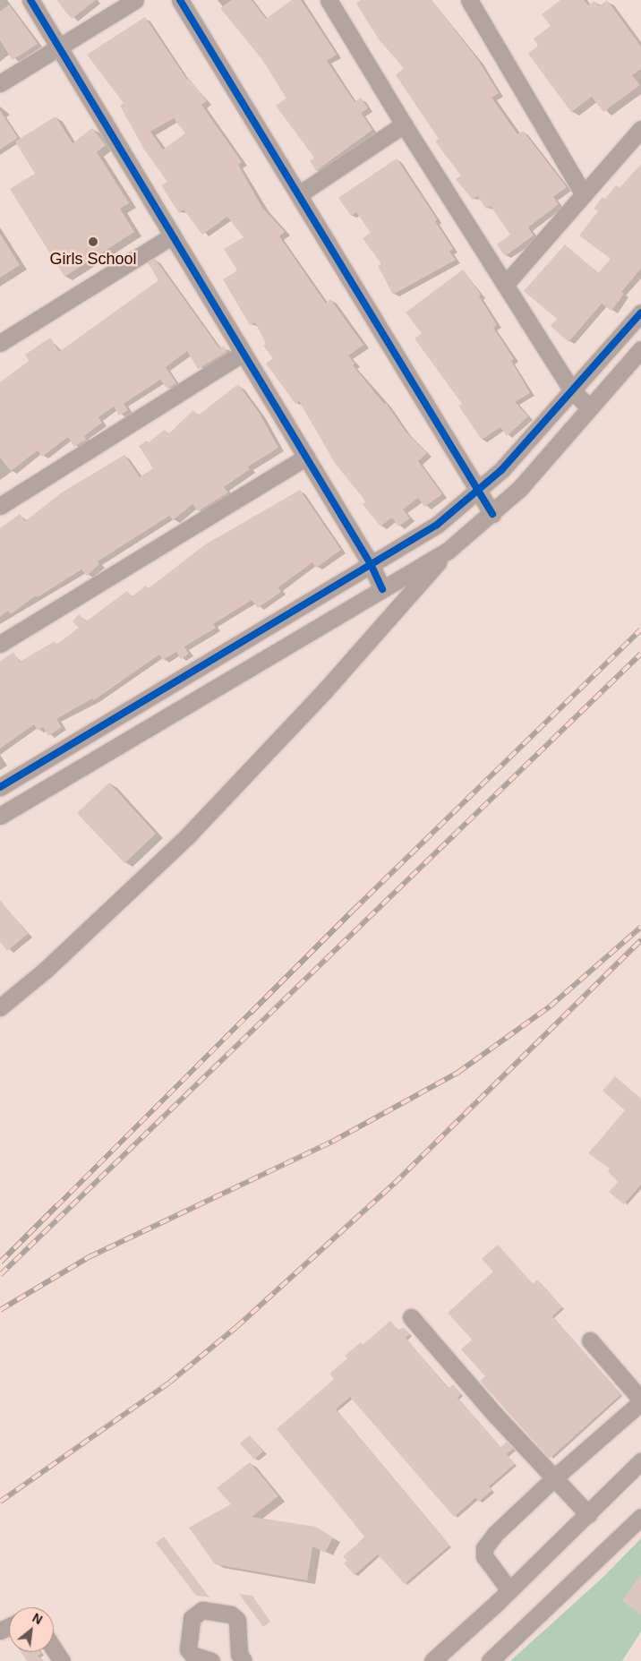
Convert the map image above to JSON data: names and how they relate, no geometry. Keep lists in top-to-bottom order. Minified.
{"places":["Girls School"],"north":"top right"}
